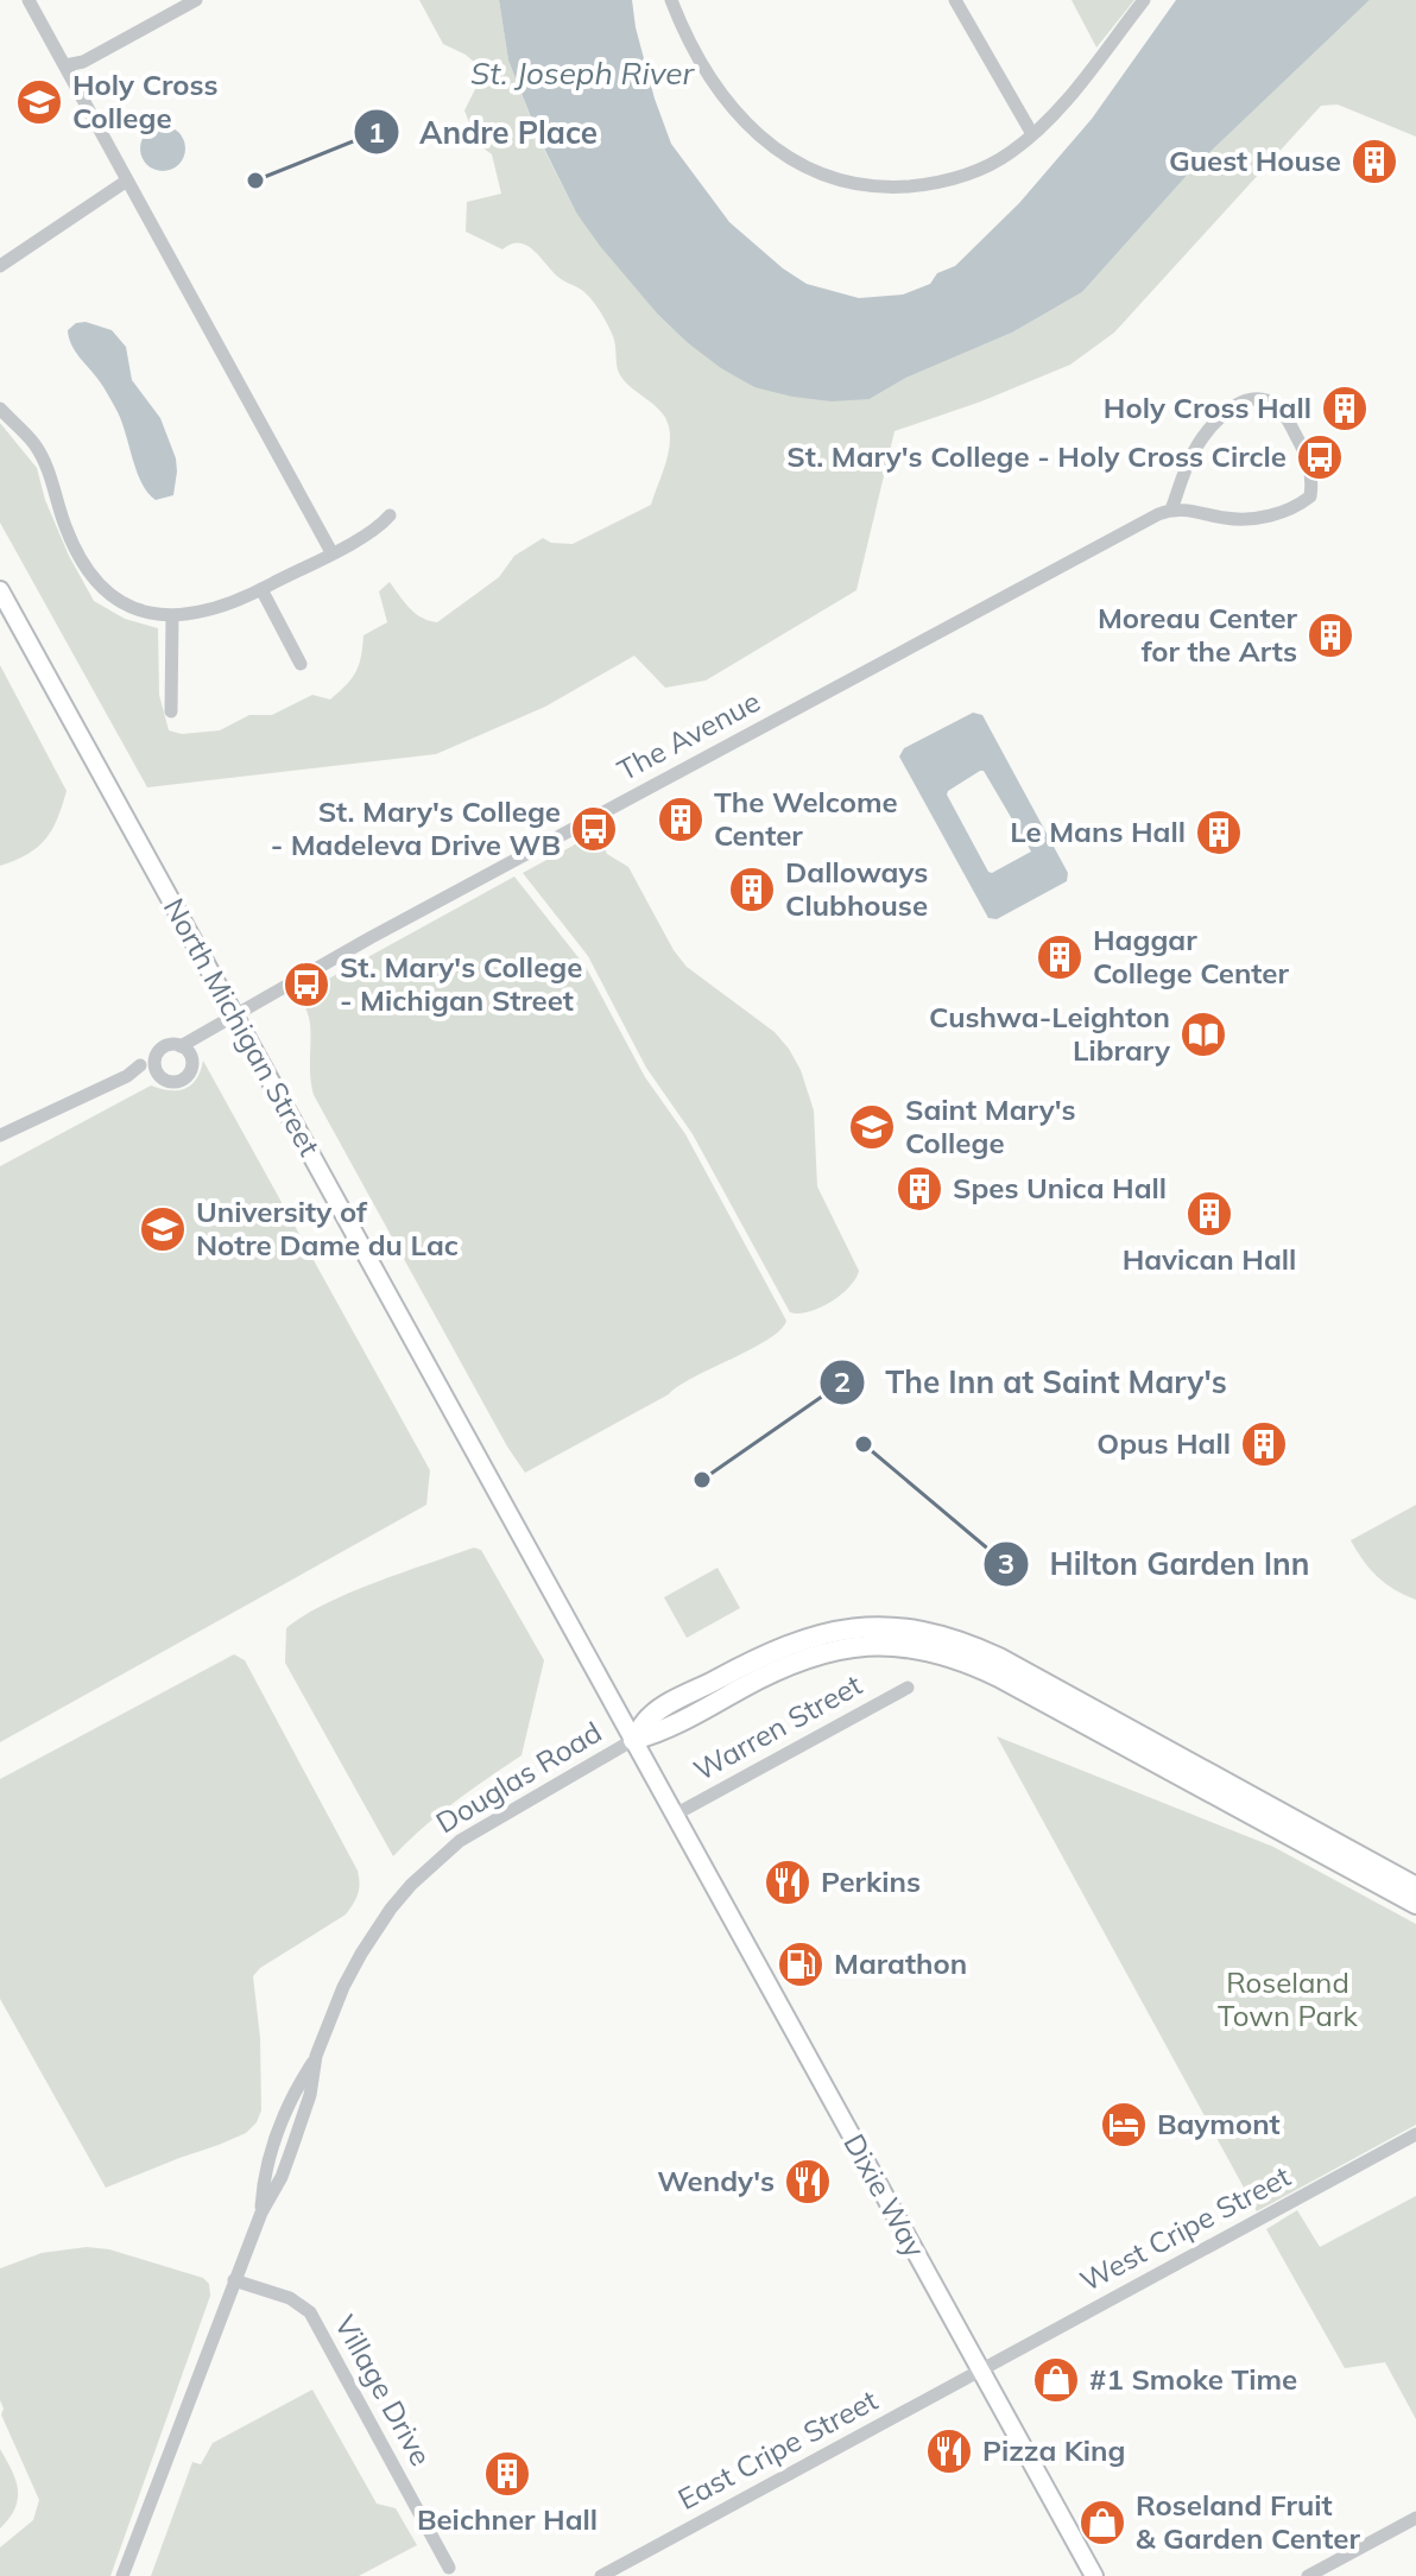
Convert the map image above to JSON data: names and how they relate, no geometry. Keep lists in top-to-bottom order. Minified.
{"streets":{"main road":["North Michigan Street","Dixie Way"],"street":["The Avenue","Warren Street","Douglas Road","West Cripe Street","Village Drive","East Cripe Street"]},"crossings":[["The Avenue","North Michigan Street"],["North Michigan Street","Warren Street"],["North Michigan Street","Douglas Road"],["North Michigan Street","Dixie Way"],["Warren Street","Dixie Way"],["Douglas Road","Village Drive"],["Dixie Way","West Cripe Street"],["Dixie Way","East Cripe Street"],["West Cripe Street","East Cripe Street"]],"water":["St. Joseph River"],"parks":["Roseland Town Park"],"places":{"school or university":["Holy Cross College","Saint Mary's College","University of Notre Dame du Lac"],"building":["Guest House","Holy Cross Hall","Moreau Center for the Arts","The Welcome Center","Le Mans Hall","Dalloways Clubhouse","Haggar College Center","Spes Unica Hall","Havican Hall","Opus Hall","Beichner Hall"],"other":["Andre Place","Hilton Garden Inn","The Inn at Saint Mary's"],"bus stop":["St. Mary's College - Holy Cross Circle","St. Mary's College - Madeleva Drive WB","St. Mary's College - Michigan Street"],"library":["Cushwa-Leighton Library"],"restaurant":["Perkins","Wendy's","Pizza King"],"fuel station":["Marathon"],"hotel":["Baymont"],"shop":["#1 Smoke Time","Roseland Fruit & Garden Center"]}}
